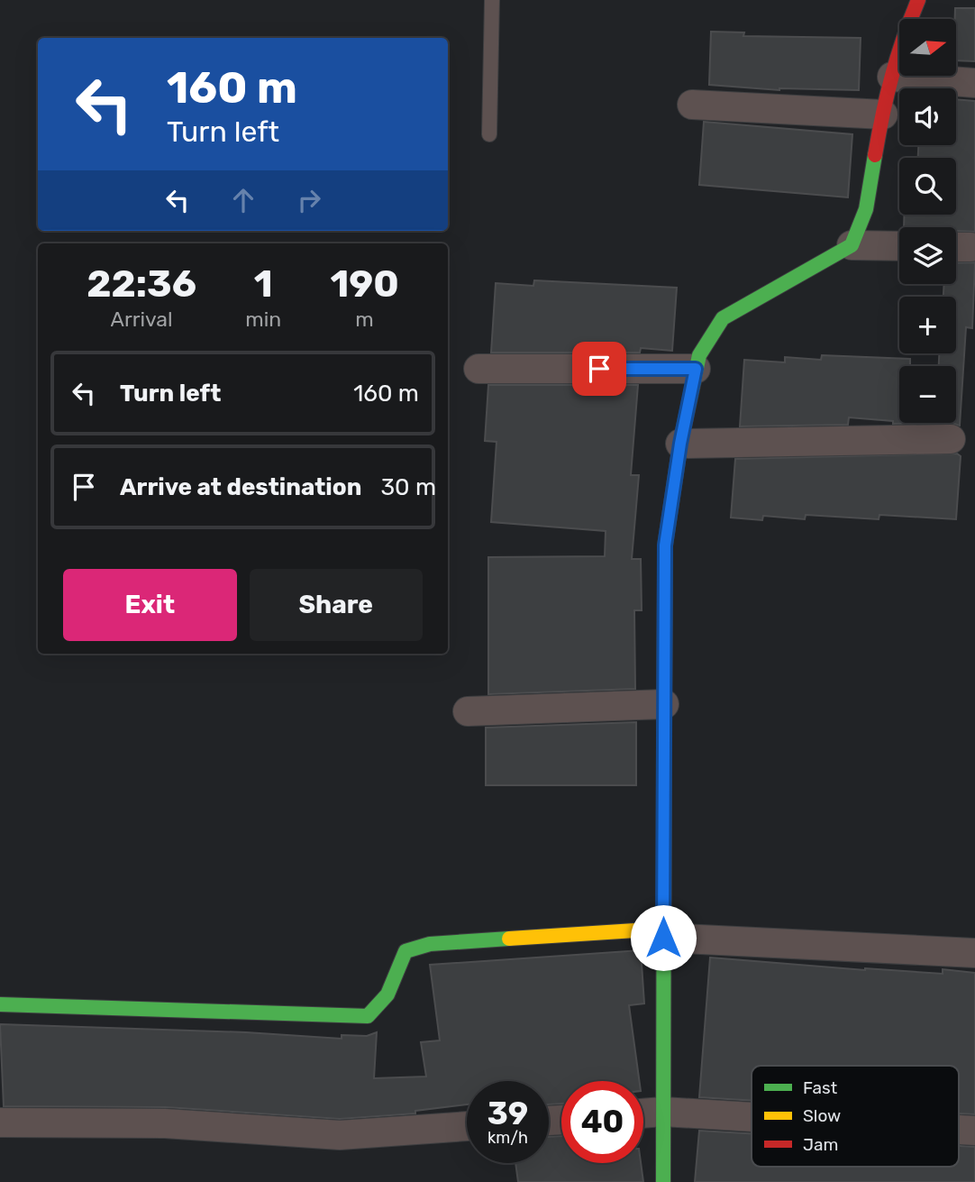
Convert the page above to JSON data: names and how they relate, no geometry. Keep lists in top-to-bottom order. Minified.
{"legend":["Fast","Slow","Jam"],"north":"right","page":{"map_buttons":["+","−"],"turn":["160 m","Turn left"],"eta":["22:36","Arrival","1","min","190","m"],"list":[{"name":"Turn left","value":"160 m"},{"name":"Arrive at destination","value":"30 m"}],"buttons":["Exit","Share"],"speed":"39 km/h","limit":"40"}}
